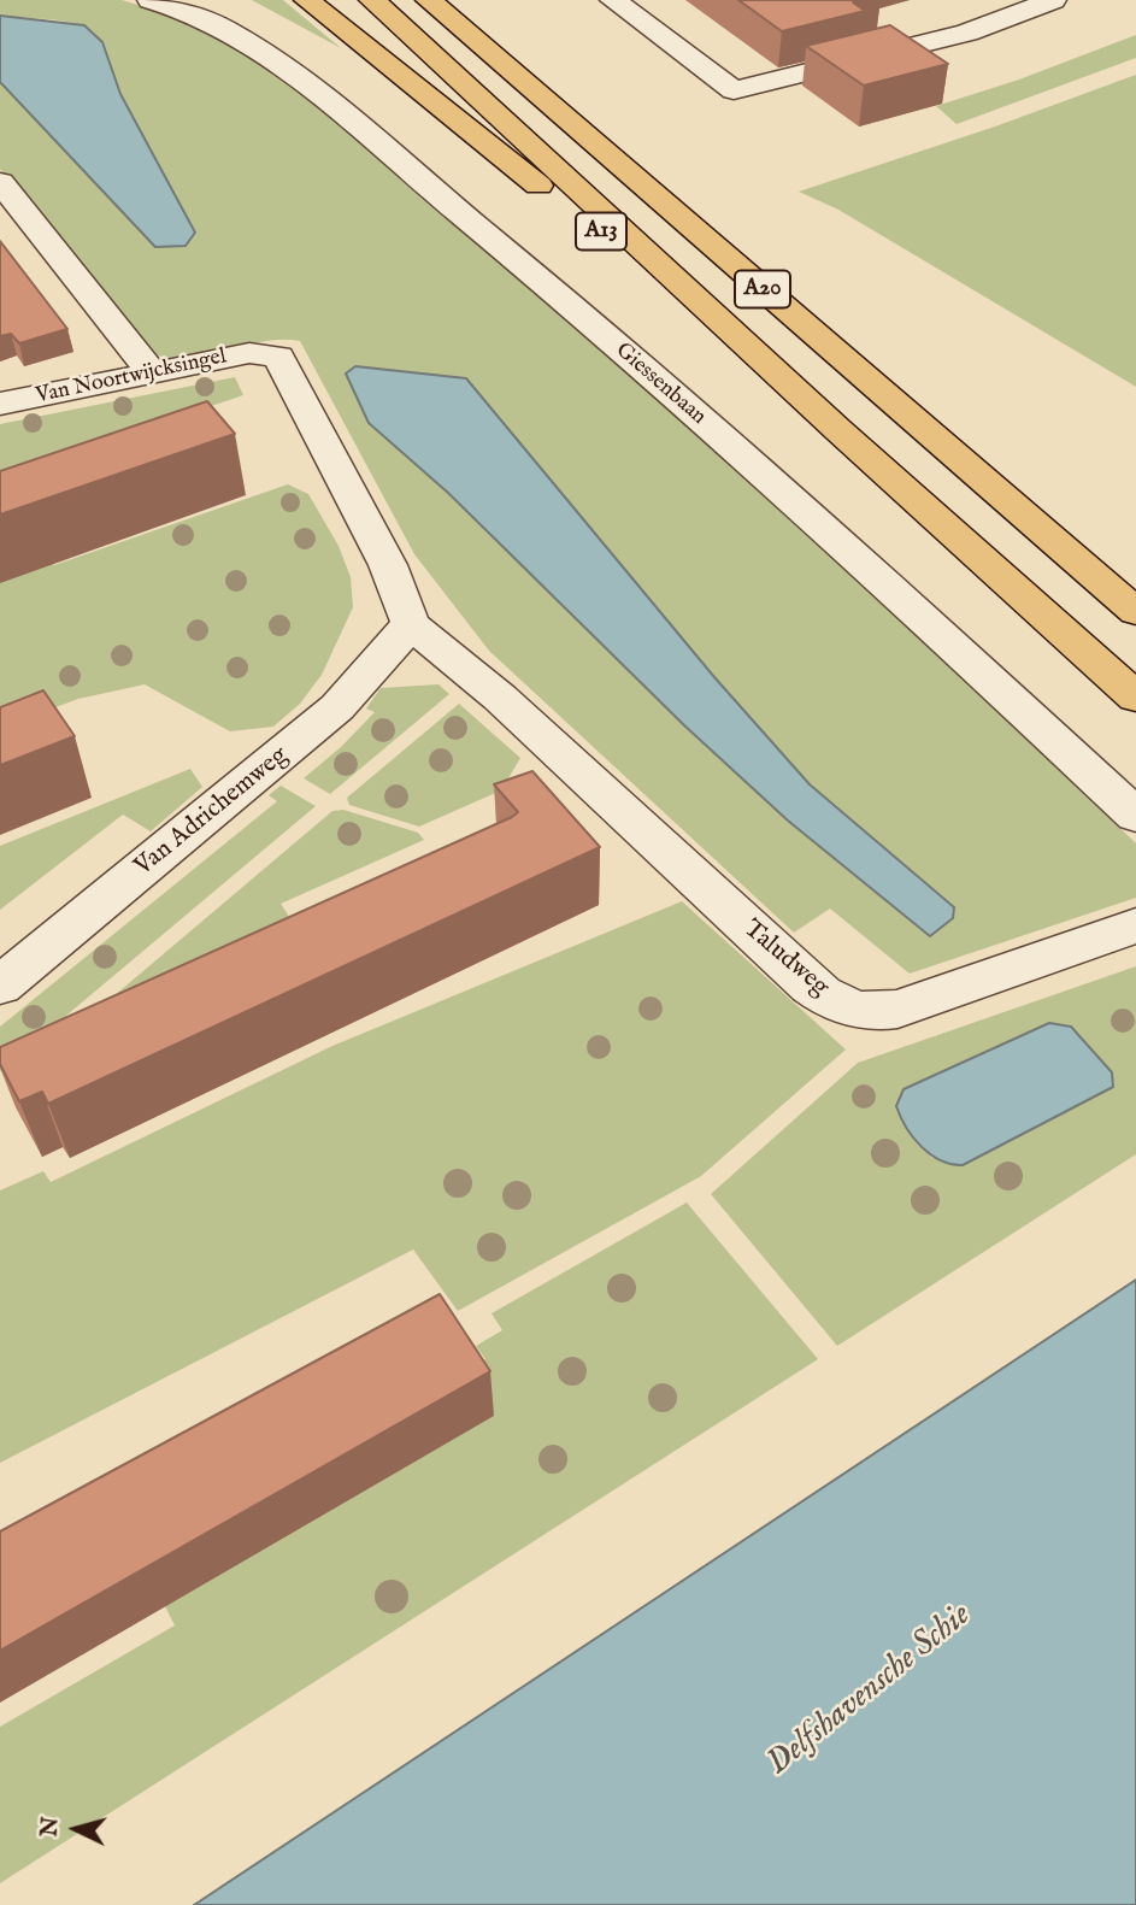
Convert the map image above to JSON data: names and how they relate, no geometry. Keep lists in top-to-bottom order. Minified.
{"streets":{"highway":["A13","A20"],"street":["Van Noortwijcksingel","Giessenbaan","Van Adrichemweg","Taludweg"]},"crossings":[["A13","A20"],["Van Noortwijcksingel","Van Adrichemweg"],["Van Noortwijcksingel","Taludweg"],["Van Adrichemweg","Taludweg"]],"water":["Delfshavensche Schie"],"north":"left"}
